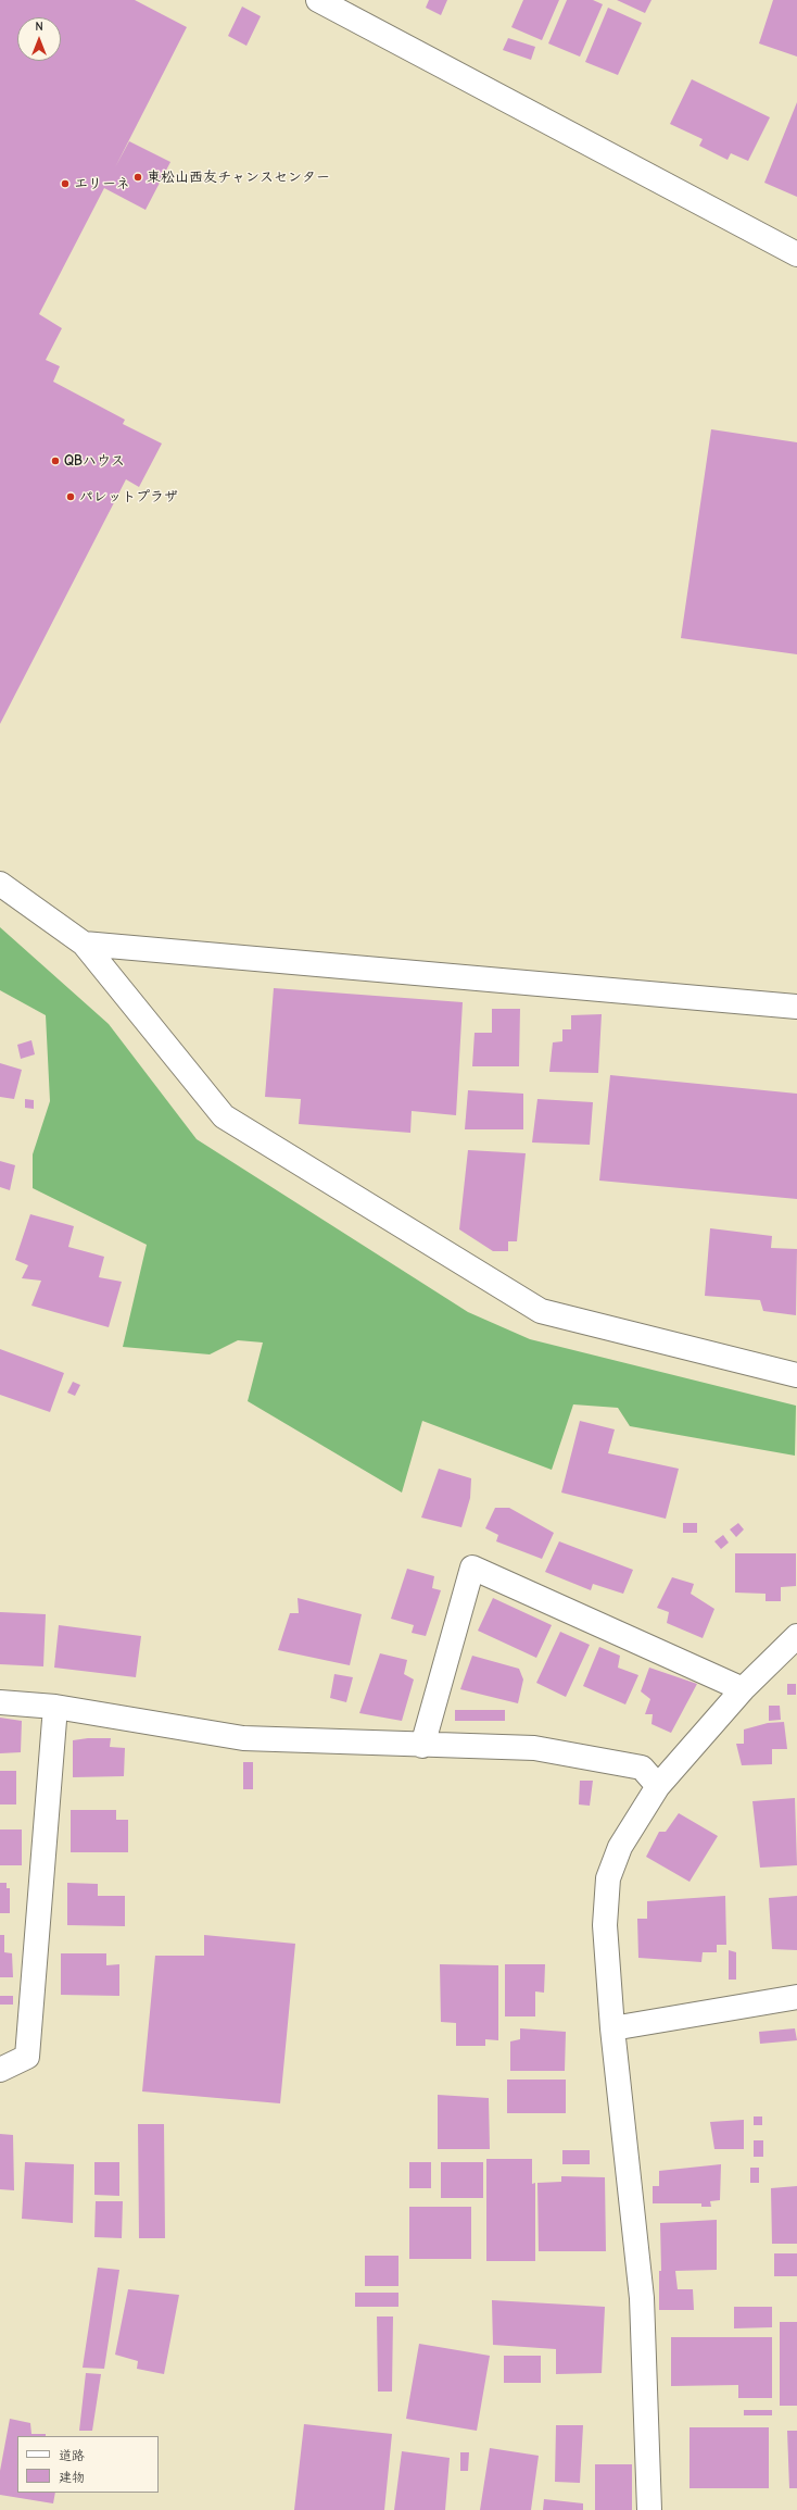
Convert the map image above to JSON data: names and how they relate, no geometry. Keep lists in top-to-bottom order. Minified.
{"places":["東松山西友チャンスセンター","エリーネ","QBハウス","パレットプラザ"],"legend":["道路","建物"],"north":"top"}
